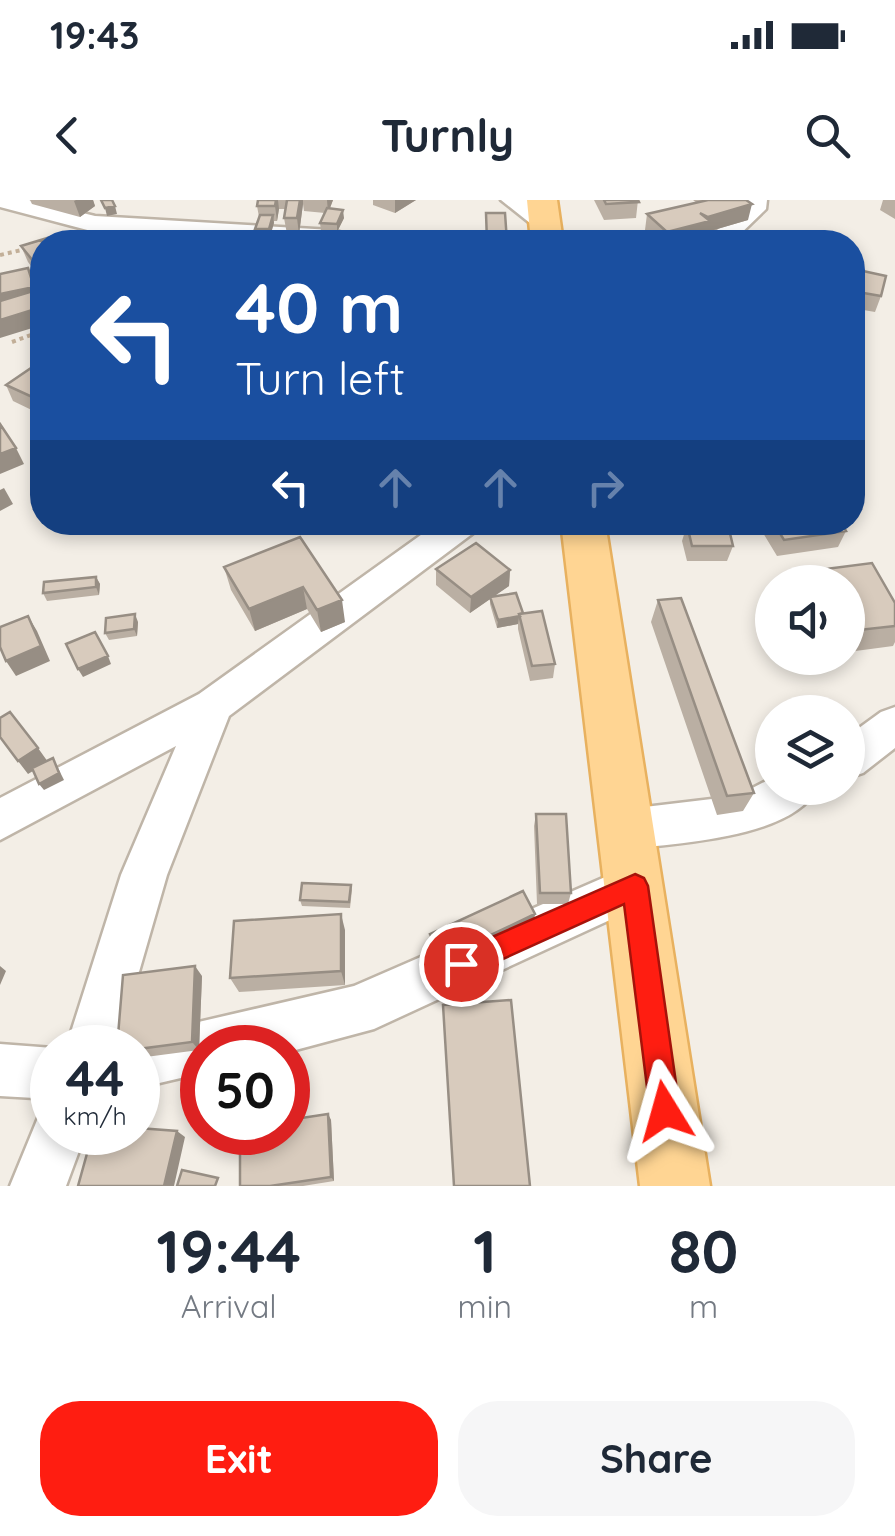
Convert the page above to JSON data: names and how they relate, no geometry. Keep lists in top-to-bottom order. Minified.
{"page":{"status":"19:43","header":"Turnly","turn":["40 m","Turn left"],"speed":"44 km/h","limit":"50","eta":["19:44","Arrival","1","min","80","m"],"buttons":["Exit","Share"]}}
